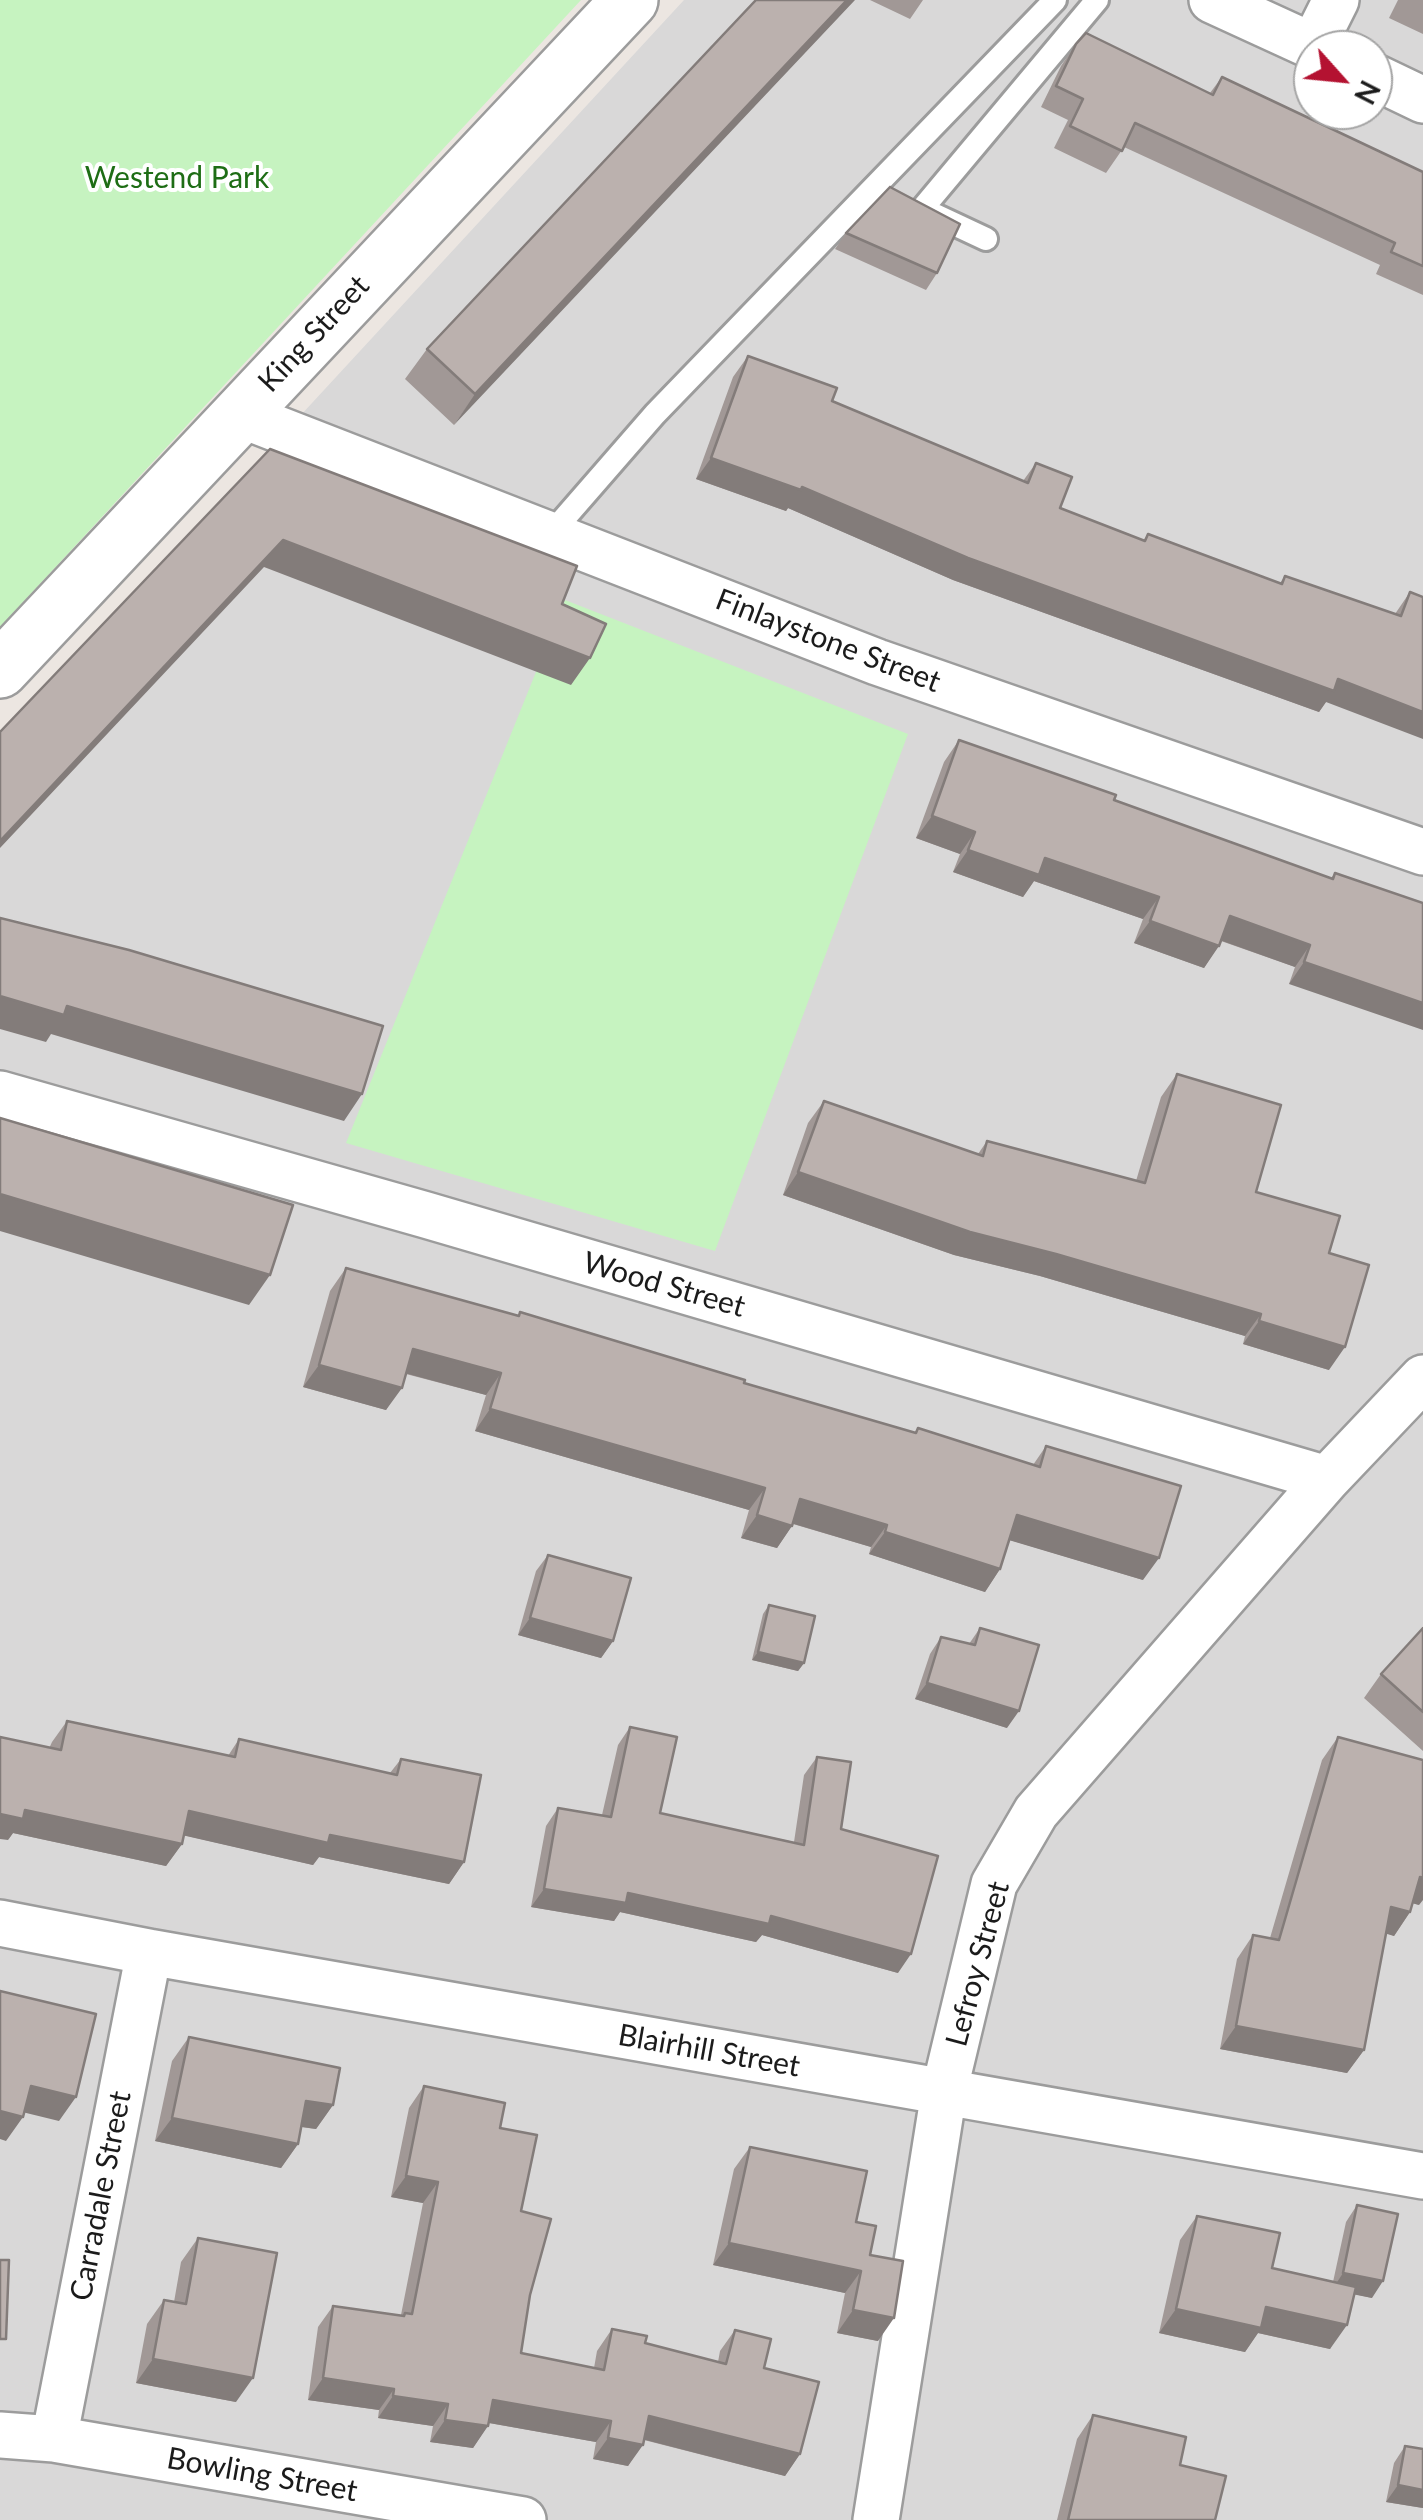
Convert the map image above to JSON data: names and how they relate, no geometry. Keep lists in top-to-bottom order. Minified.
{"streets":{"street":["King Street","Finlaystone Street","Wood Street","Lefroy Street","Blairhill Street","Carradale Street","Bowling Street"]},"crossings":[["King Street","Finlaystone Street"],["Wood Street","Lefroy Street"],["Lefroy Street","Blairhill Street"],["Blairhill Street","Carradale Street"],["Carradale Street","Bowling Street"]],"parks":["Westend Park"],"north":"bottom right"}
